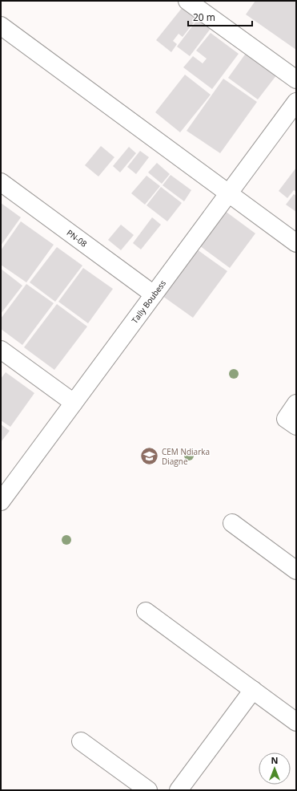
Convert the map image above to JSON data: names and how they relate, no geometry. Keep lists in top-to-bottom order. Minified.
{"streets":{"street":["PN-08","Tally Boubess"]},"crossings":[["PN-08","Tally Boubess"]],"places":{"school or university":["CEM Ndiarka Diagne"]},"scale_bar":"20 m","north":"top"}
